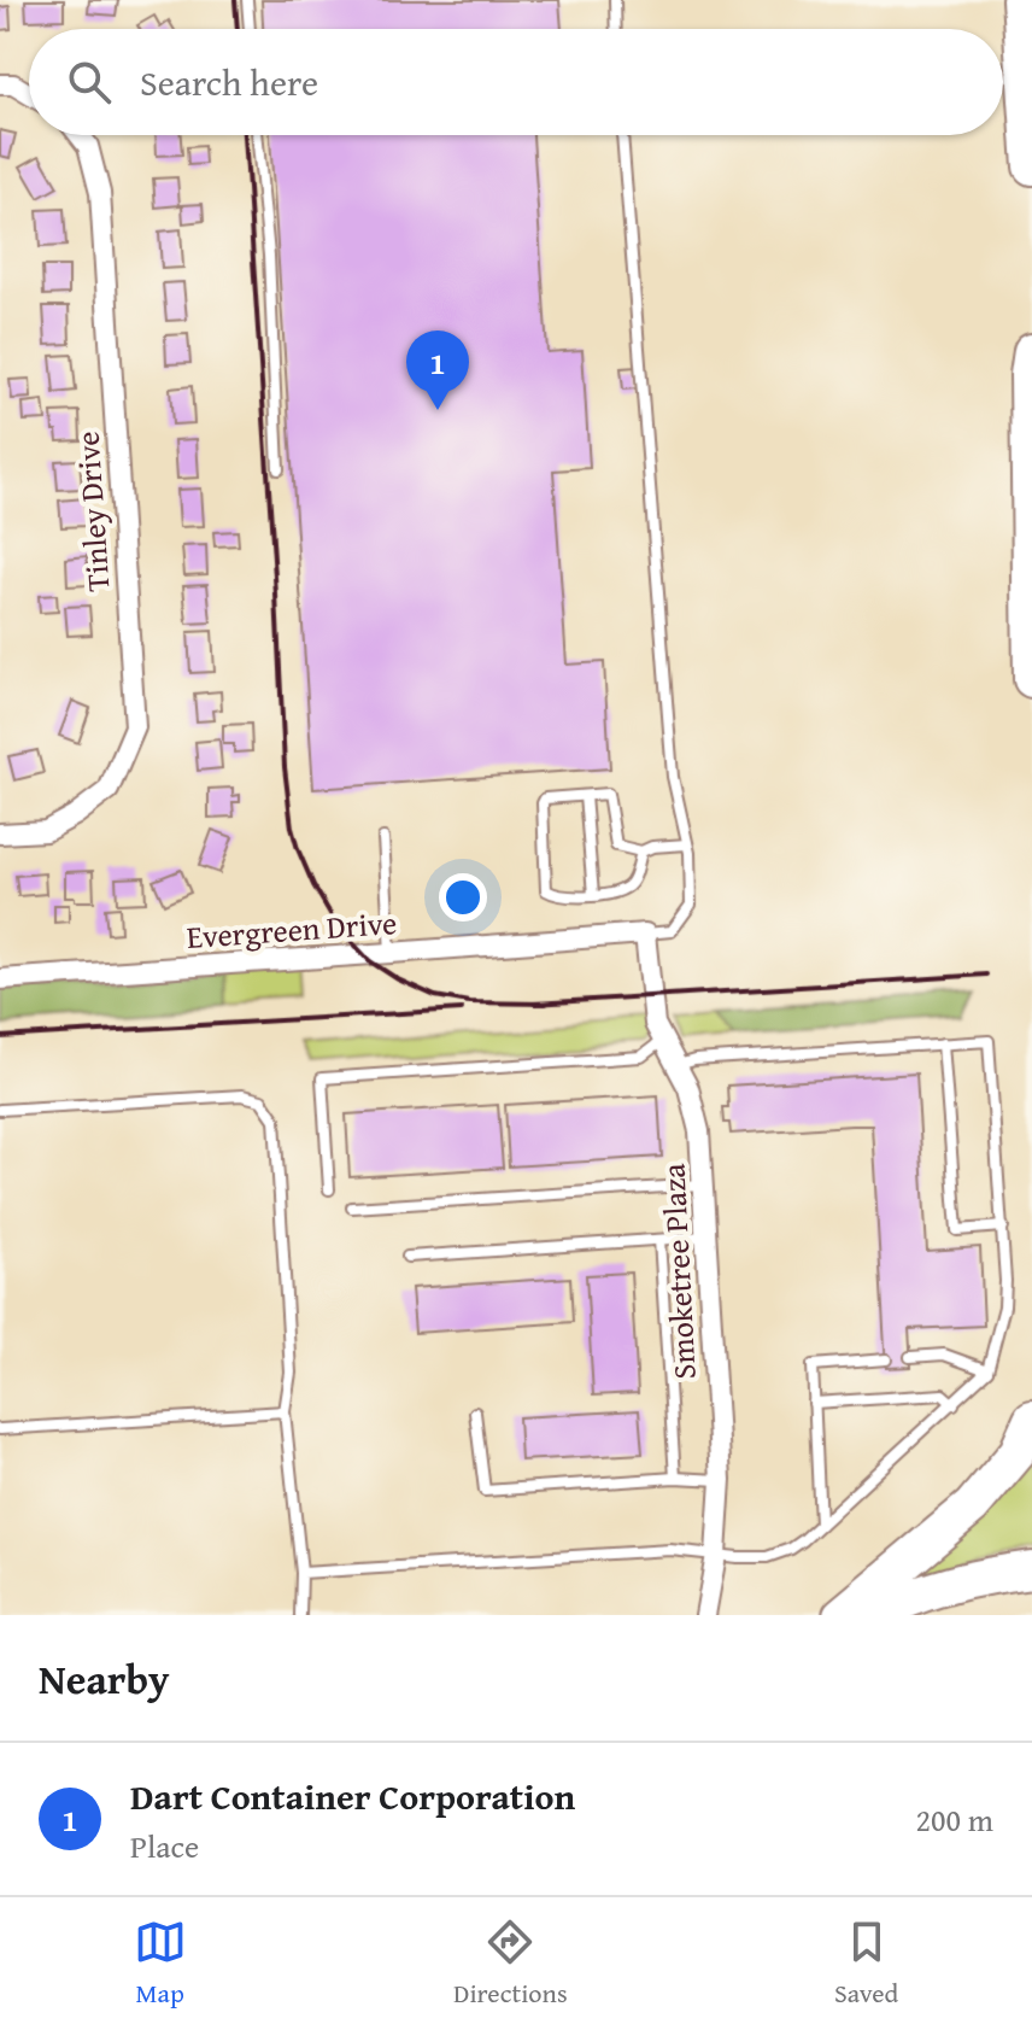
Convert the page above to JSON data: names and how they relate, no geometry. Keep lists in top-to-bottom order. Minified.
{"streets":{"street":["Tinley Drive","Evergreen Drive","Smoketree Plaza"]},"crossings":[["Evergreen Drive","Smoketree Plaza"]],"page":{"search":"Search here","pins":"1","heading":"Nearby","list":[{"mark":"1","name":"Dart Container Corporation","note":"Place","value":"200 m"}],"nav":["Map","Directions","Saved"]}}
